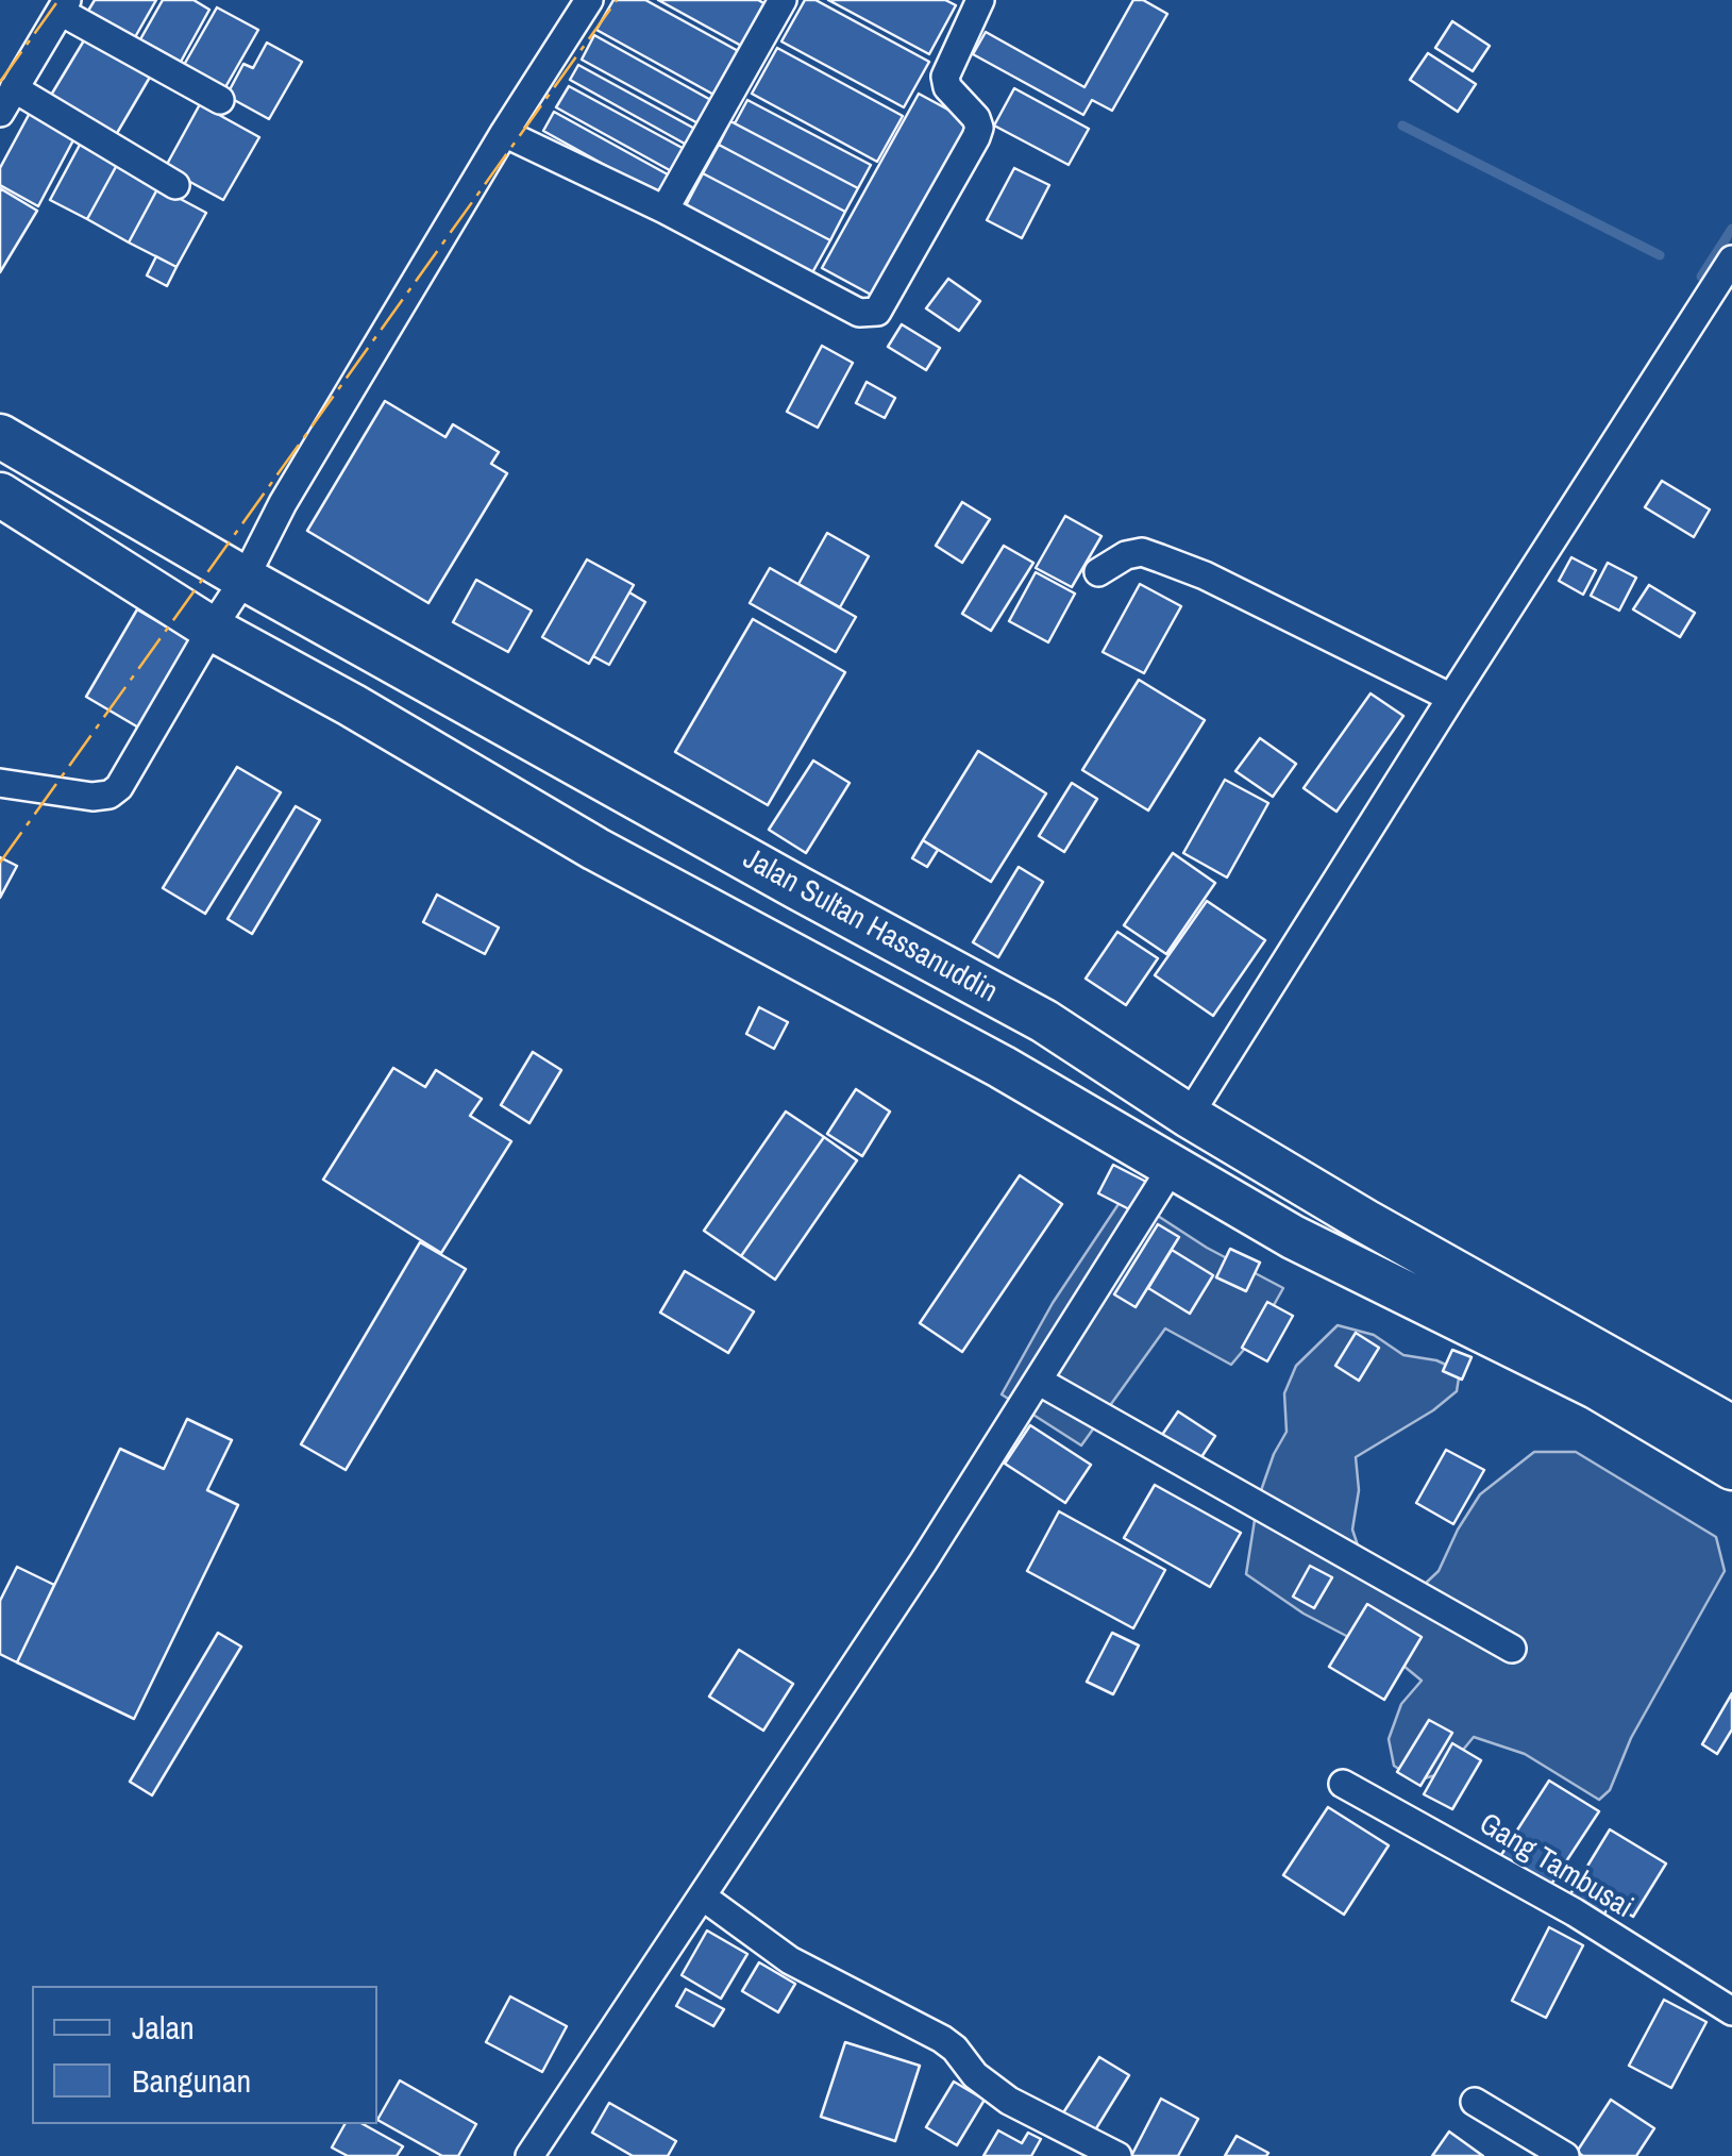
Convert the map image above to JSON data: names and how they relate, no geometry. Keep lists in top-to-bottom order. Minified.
{"streets":{"main road":["Jalan Sultan Hassanuddin"],"street":["Gang Tambusai"]},"legend":["Jalan","Bangunan"]}
